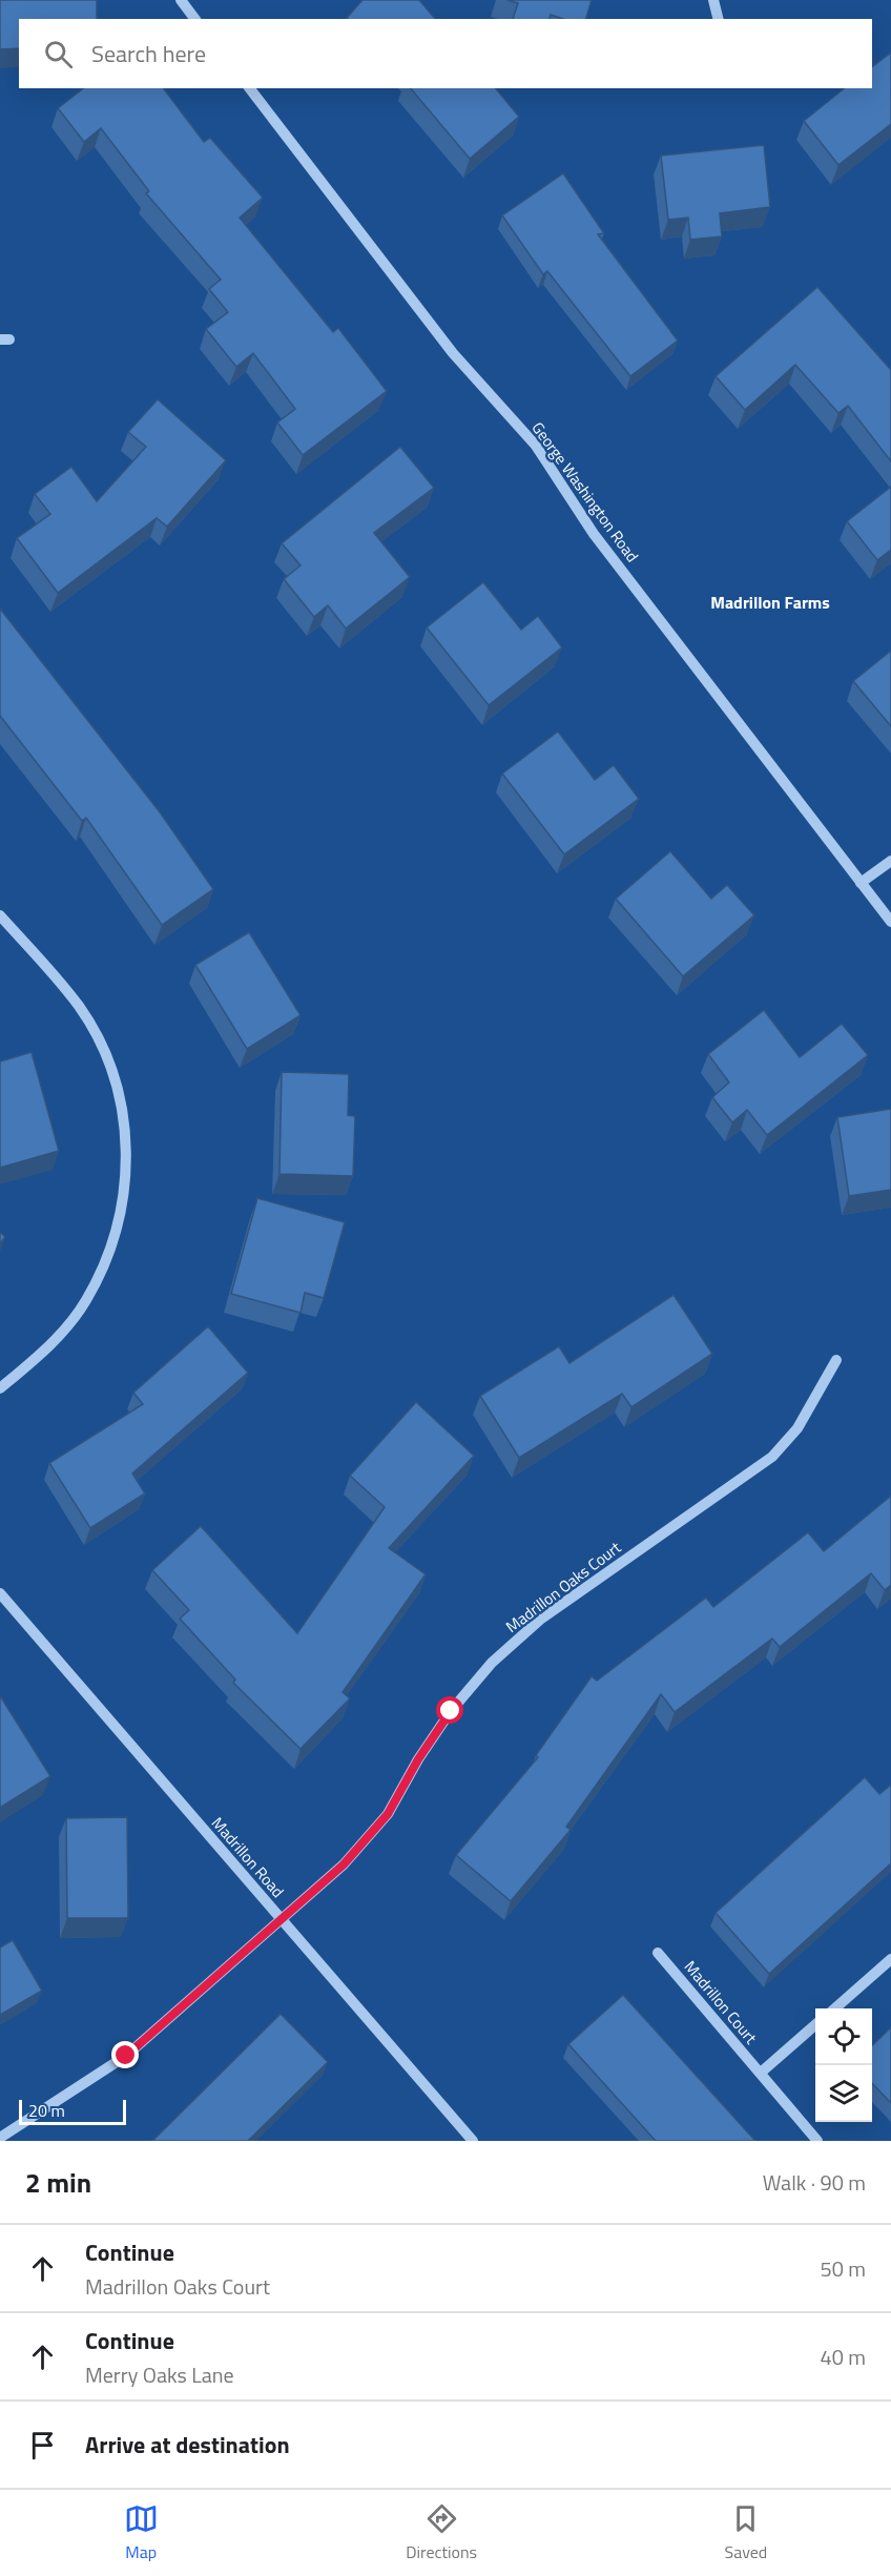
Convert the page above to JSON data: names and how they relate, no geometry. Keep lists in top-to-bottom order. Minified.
{"streets":{"street":["George Washington Road","Madrillon Oaks Court","Madrillon Road","Madrillon Court"]},"crossings":[["Madrillon Oaks Court","Madrillon Road"]],"districts":["Madrillon Farms"],"scale_bar":"20 m","page":{"search":"Search here","scale":"20 m","heading":["2 min","Walk · 90 m"],"list":[["Continue","Madrillon Oaks Court","50 m"],["Continue","Merry Oaks Lane","40 m"],"Arrive at destination"],"nav":["Map","Directions","Saved"]}}
